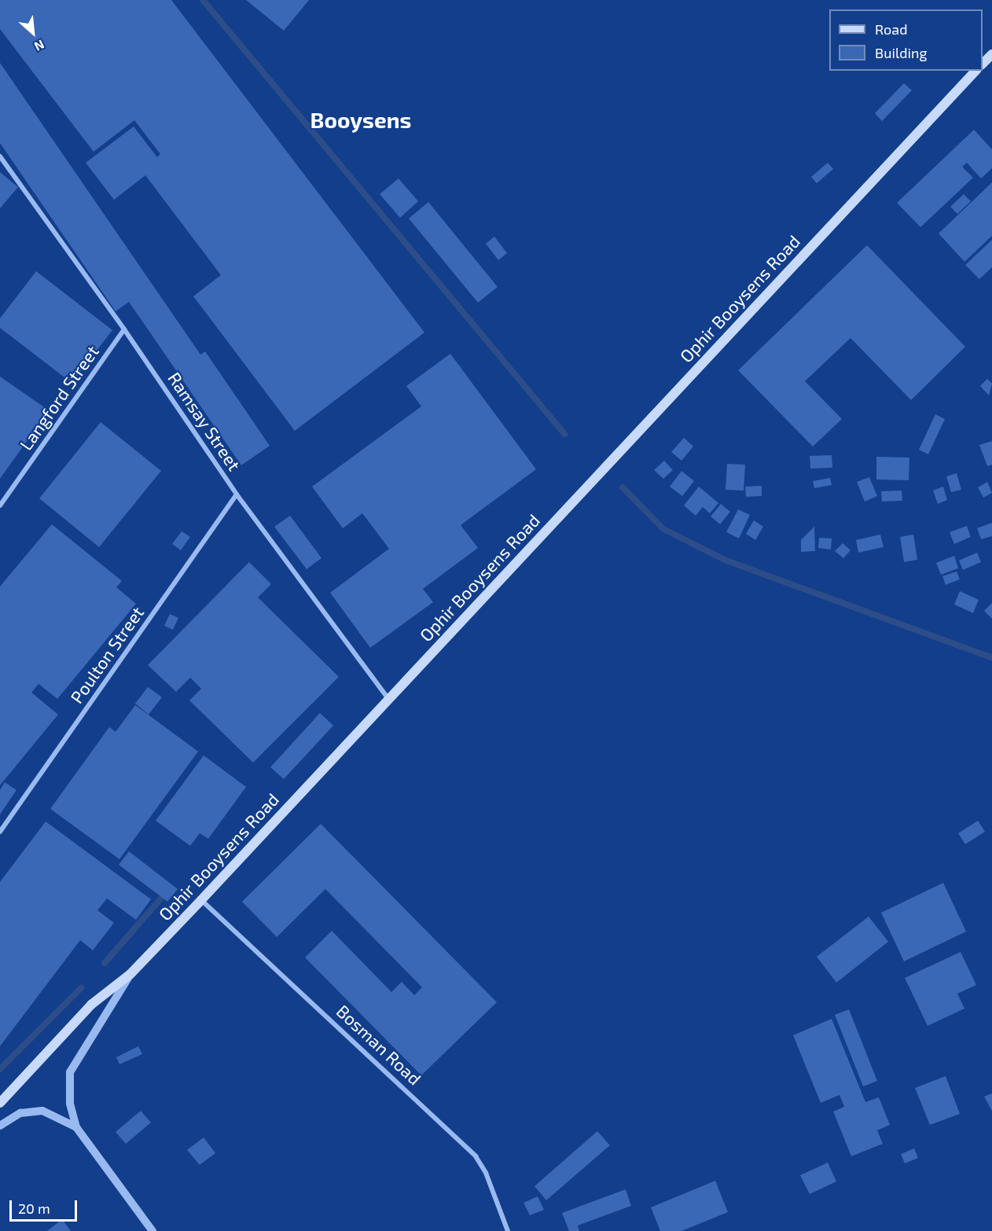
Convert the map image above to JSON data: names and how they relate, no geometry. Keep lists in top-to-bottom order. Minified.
{"streets":{"main road":["Ophir Booysens Road"],"street":["Langford Street","Ramsay Street","Poulton Street","Bosman Road"]},"crossings":[["Ophir Booysens Road","Ramsay Street"],["Ophir Booysens Road","Bosman Road"],["Langford Street","Ramsay Street"],["Ramsay Street","Poulton Street"]],"districts":["Booysens"],"legend":["Road","Building"],"scale_bar":"20 m","north":"bottom right"}
